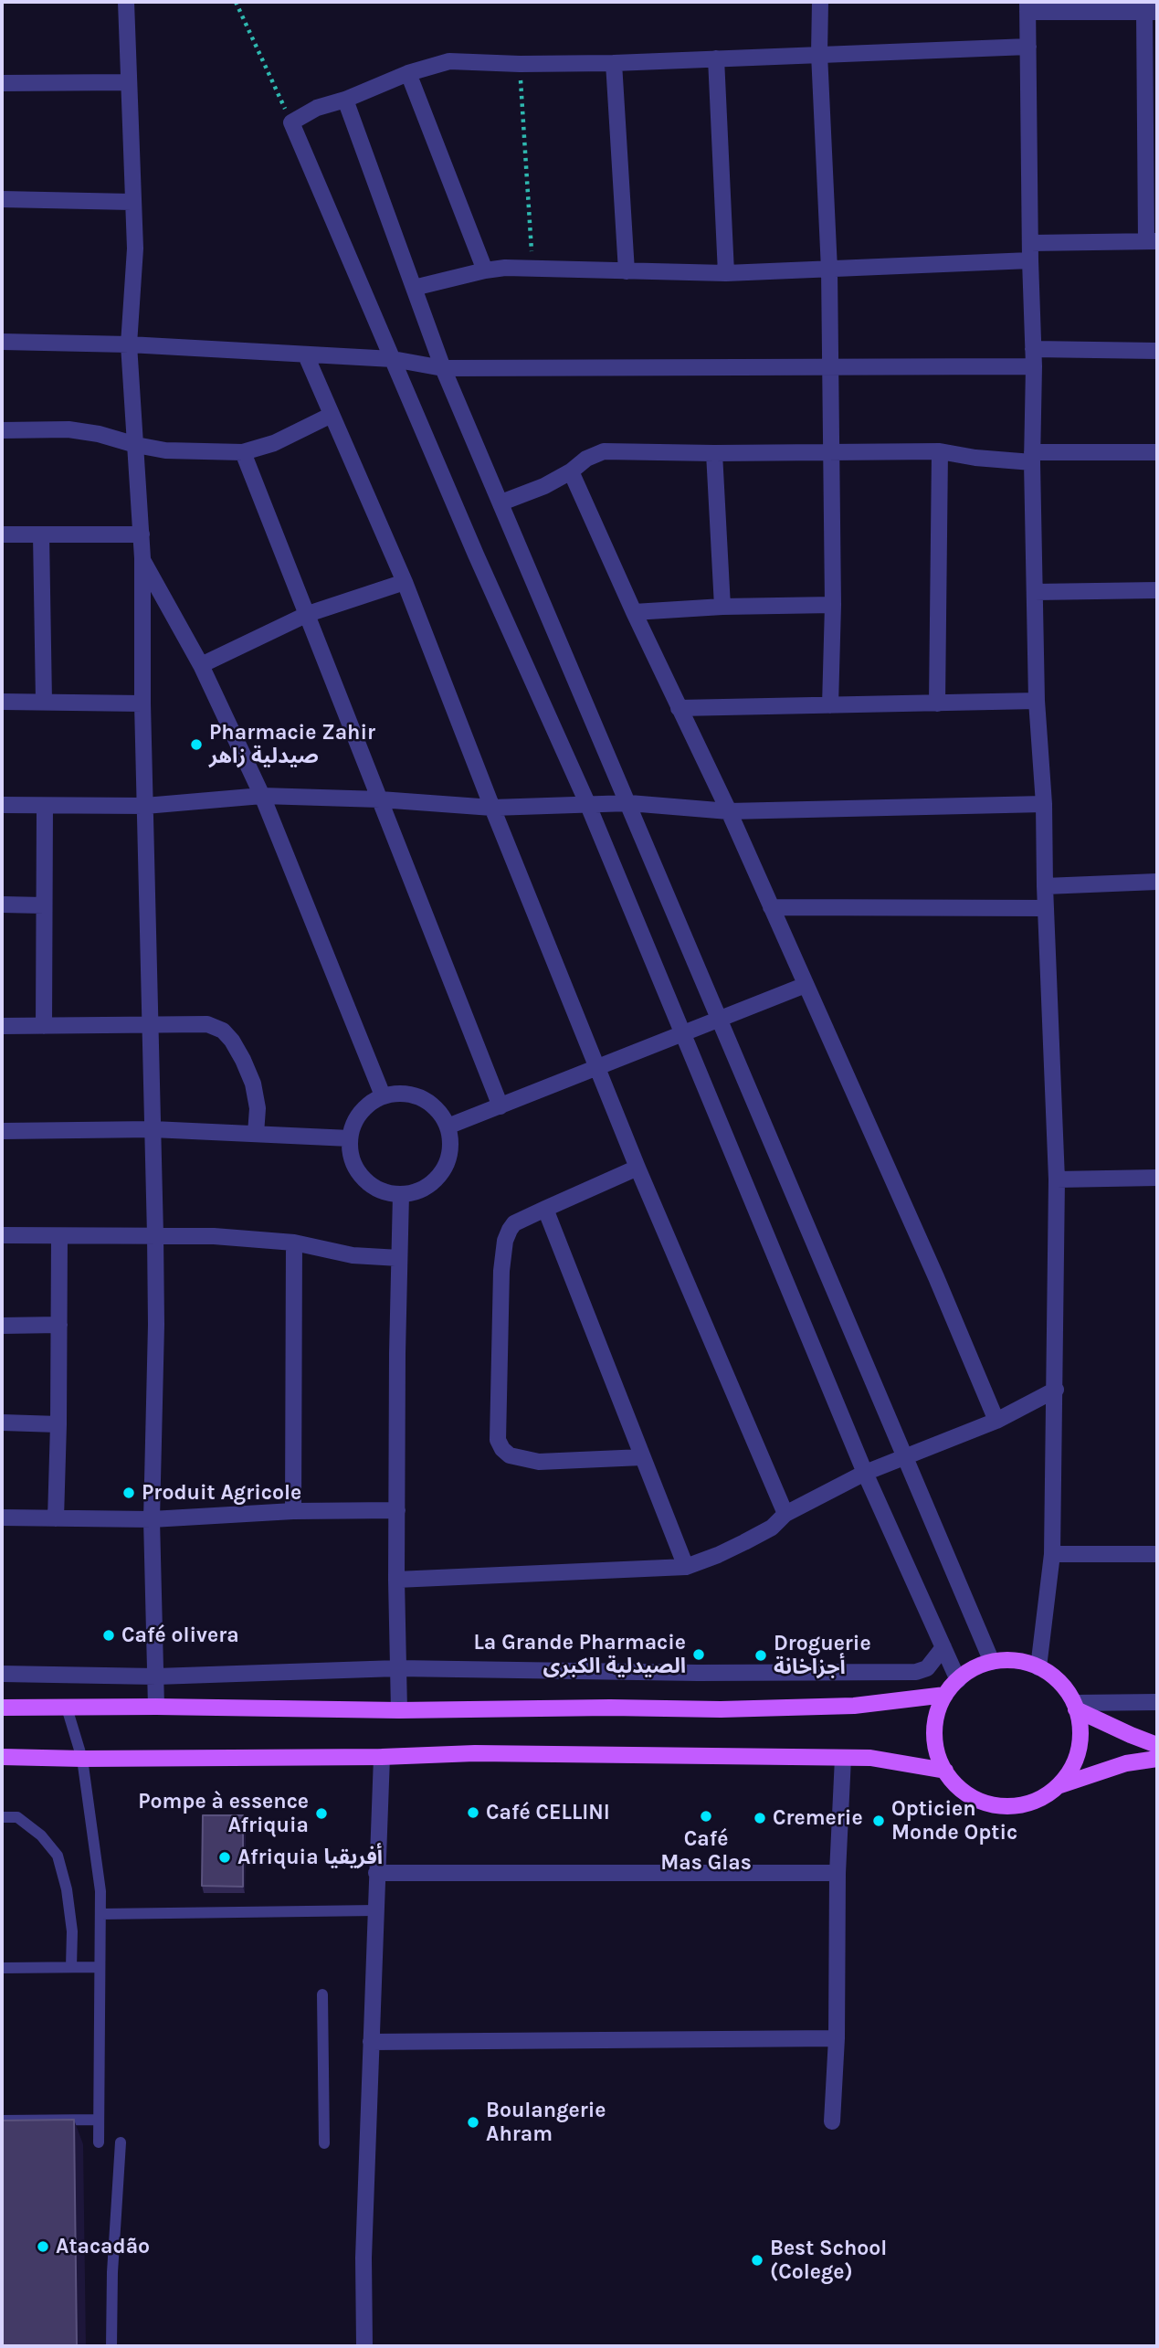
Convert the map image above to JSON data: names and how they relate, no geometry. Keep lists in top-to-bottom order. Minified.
{"places":["Pharmacie Zahir صيدلية زاهر","Produit Agricole","Café olivera","La Grande Pharmacie الصيدلية الكبرى","Droguerie أجزاخانة","Café CELLINI","Pompe à essence Afriquia","Café Mas Glas","Cremerie","Opticien Monde Optic","Afriquia أفريقيا","Boulangerie Ahram","Atacadão","Best School (Colege)"]}
